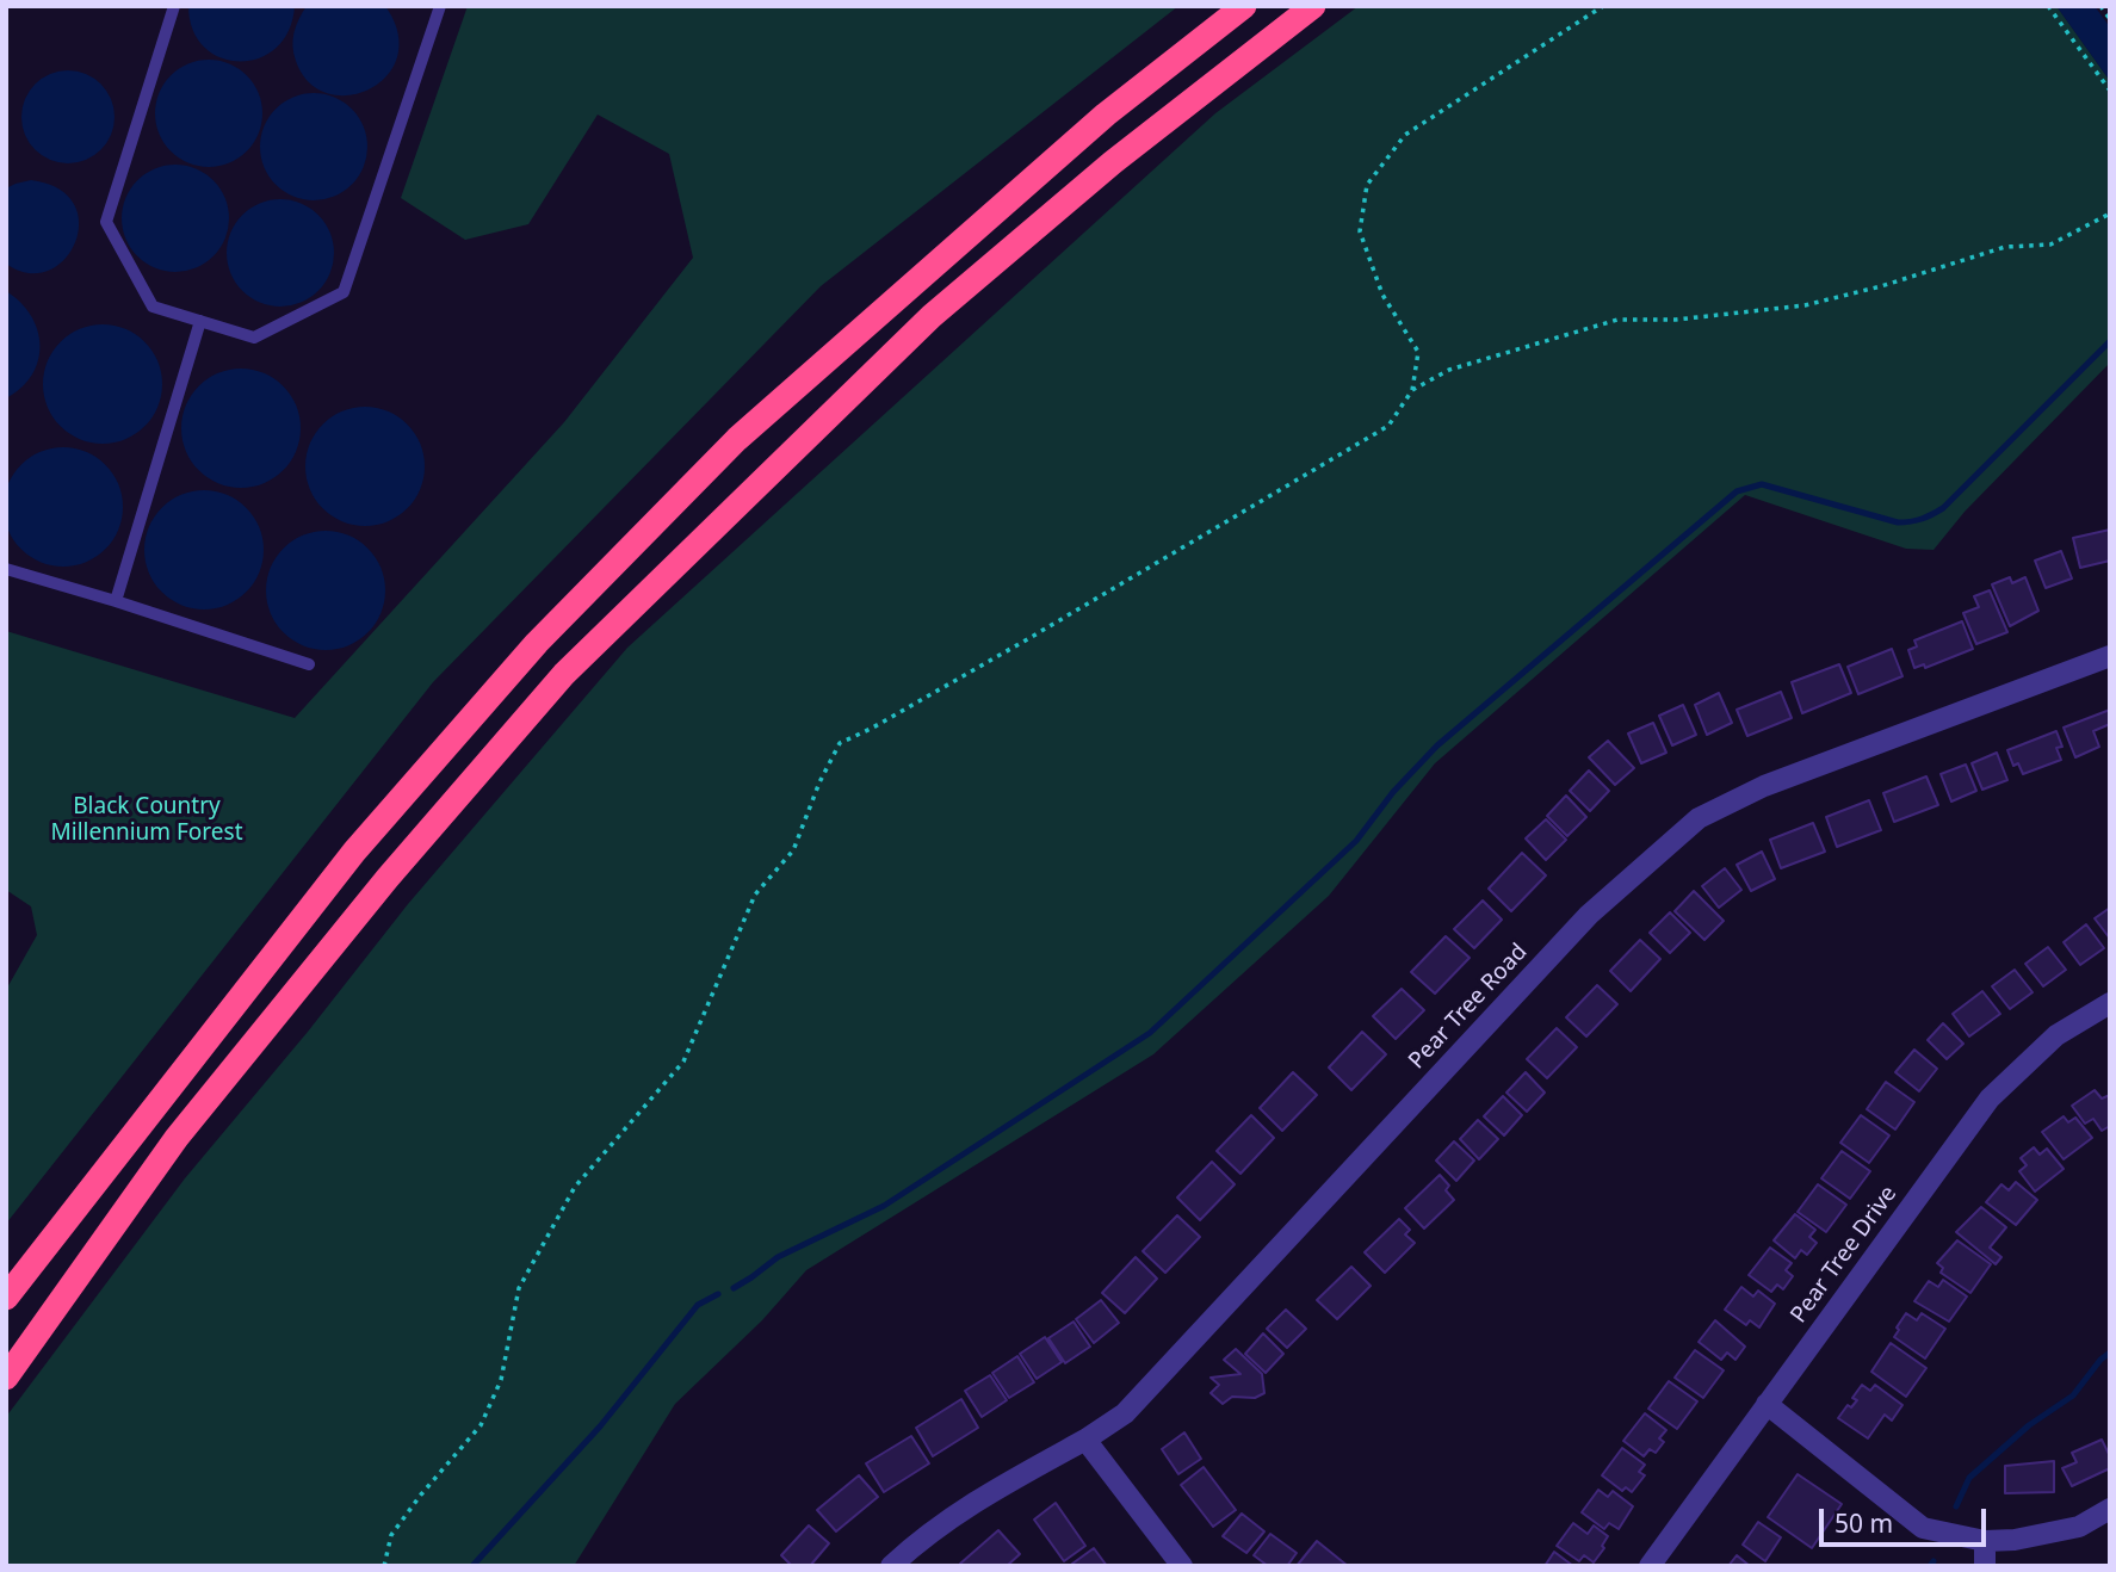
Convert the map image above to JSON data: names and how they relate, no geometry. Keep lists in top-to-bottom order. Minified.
{"streets":{"street":["Pear Tree Road","Pear Tree Drive"]},"parks":["Black Country Millennium Forest"],"scale_bar":"50 m"}
